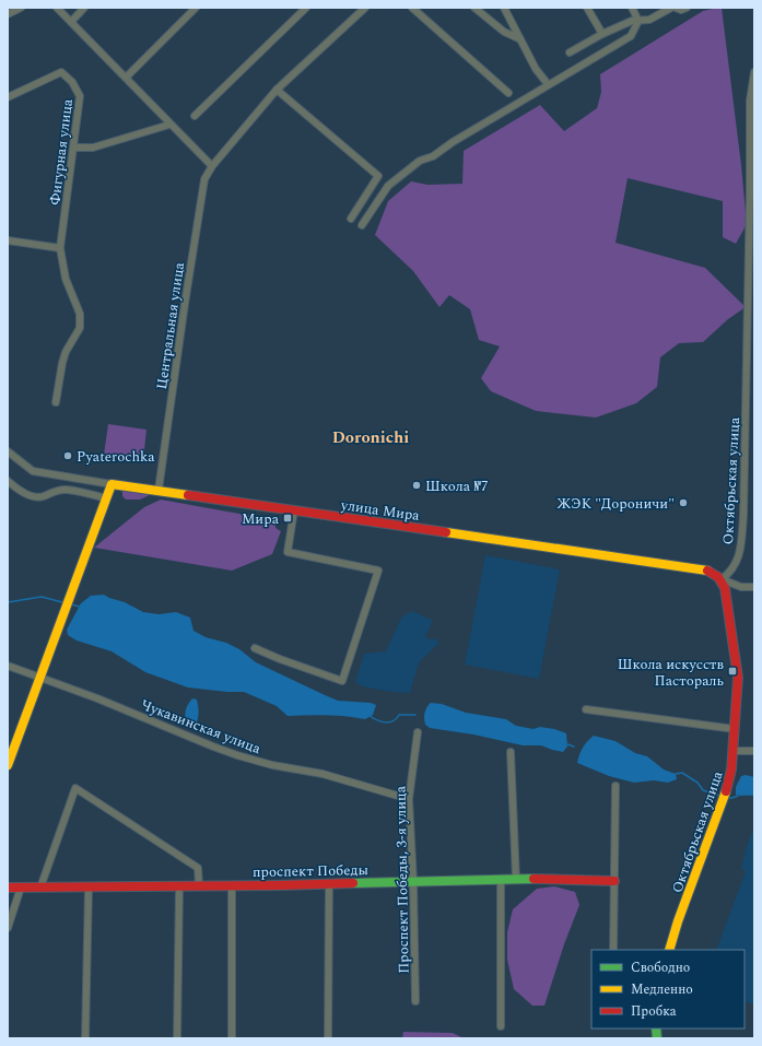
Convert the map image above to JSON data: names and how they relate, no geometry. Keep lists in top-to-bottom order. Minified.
{"streets":{"street":["Фигурная улица","Центральная улица","Октябрьская улица","улица Мира","Чукавинская улица","проспект Победы","Проспект Победы, 3-я улица"]},"crossings":[["Центральная улица","улица Мира"],["Октябрьская улица","улица Мира"],["Чукавинская улица","Проспект Победы, 3-я улица"],["проспект Победы","Проспект Победы, 3-я улица"]],"districts":["Doronichi"],"places":{"other":["Pyaterochka","Школа №7","ЖЭК \"Дороничи\""],"transit":["Мира","Школа искусств Пастораль"]},"legend":["Свободно","Медленно","Пробка"]}
